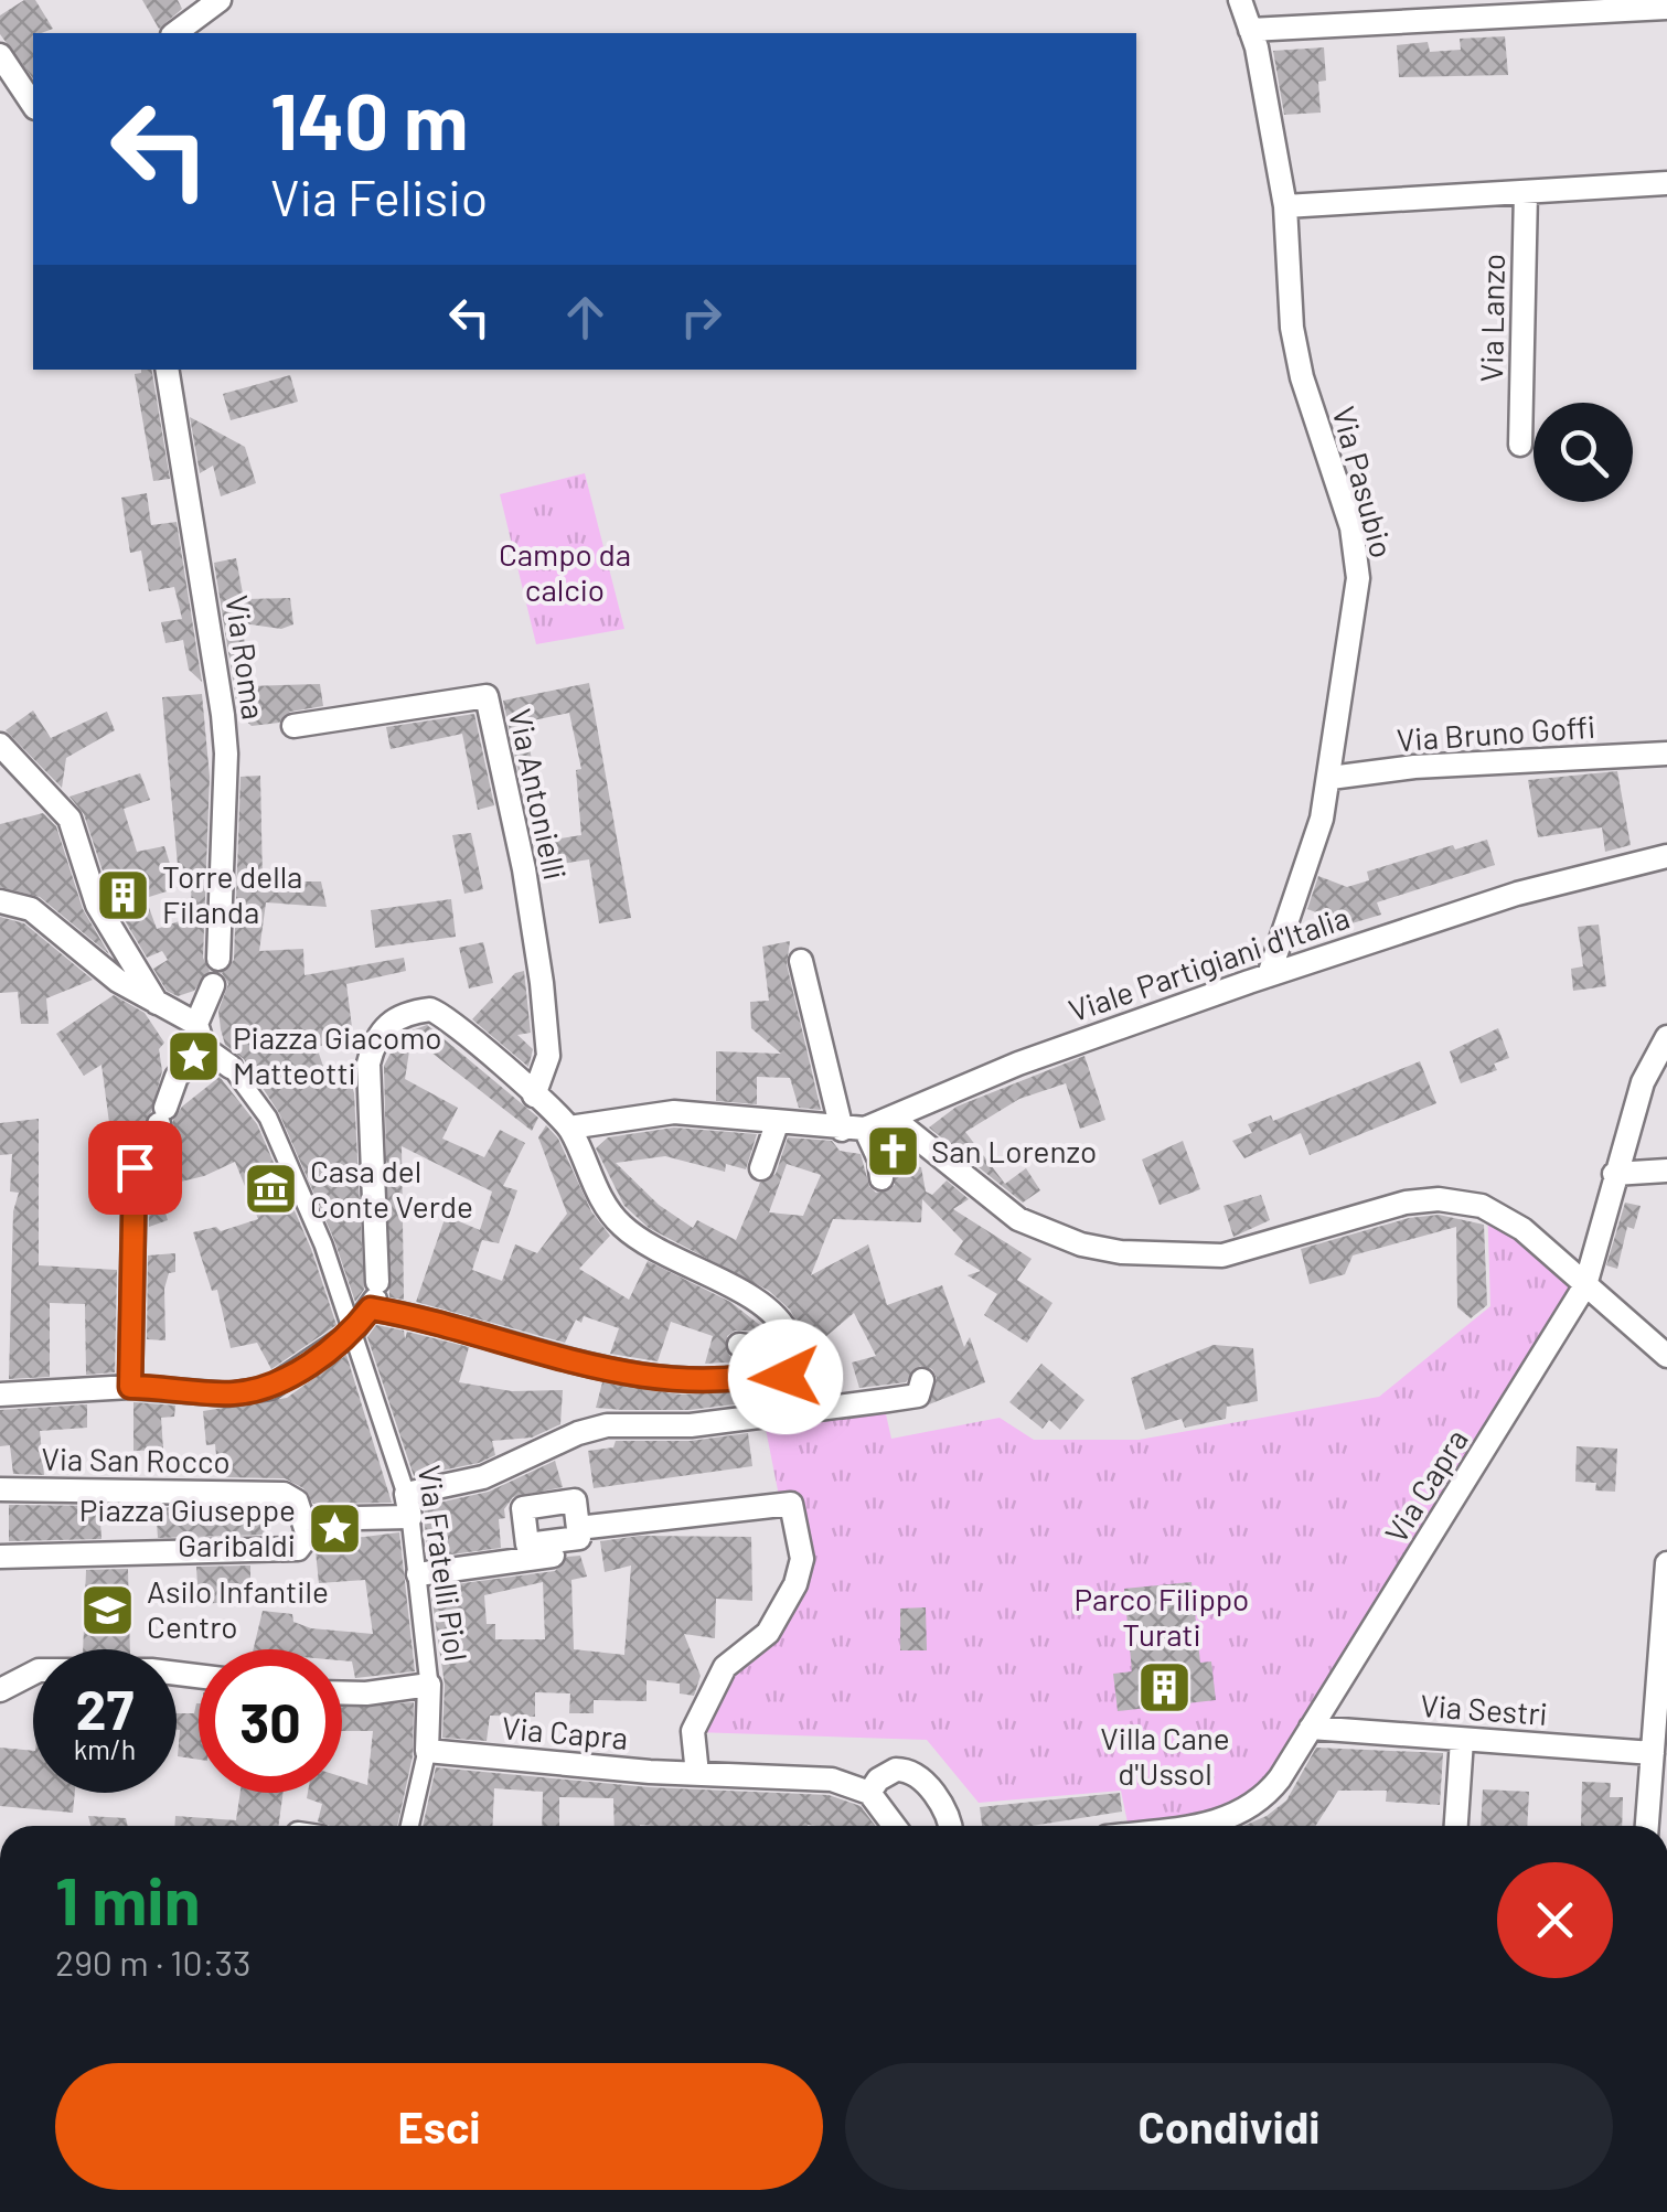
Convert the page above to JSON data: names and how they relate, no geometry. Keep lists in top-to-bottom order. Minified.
{"streets":{"street":["Via Lanzo","Via Pasubio","Via Roma","Via Bruno Goffi","Via Antonielli","Viale Partigiani d'Italia","Via San Rocco","Via Capra","Via Fratelli Piol","Via Sestri"]},"crossings":[["Via Pasubio","Via Bruno Goffi"],["Via Pasubio","Viale Partigiani d'Italia"],["Via Capra","Via Fratelli Piol"],["Via Capra","Via Sestri"]],"parks":["Campo da calcio","Parco Filippo Turati"],"places":{"building":["Torre della Filanda","Villa Cane d'Ussol"],"place":["Piazza Giacomo Matteotti","Piazza Giuseppe Garibaldi"],"church":["San Lorenzo"],"museum":["Casa del Conte Verde"],"school or university":["Asilo Infantile Centro"]},"page":{"turn":["140 m","Via Felisio"],"speed":"27 km/h","limit":"30","heading":["1 min","290 m · 10:33"],"buttons":["Esci","Condividi"]}}
